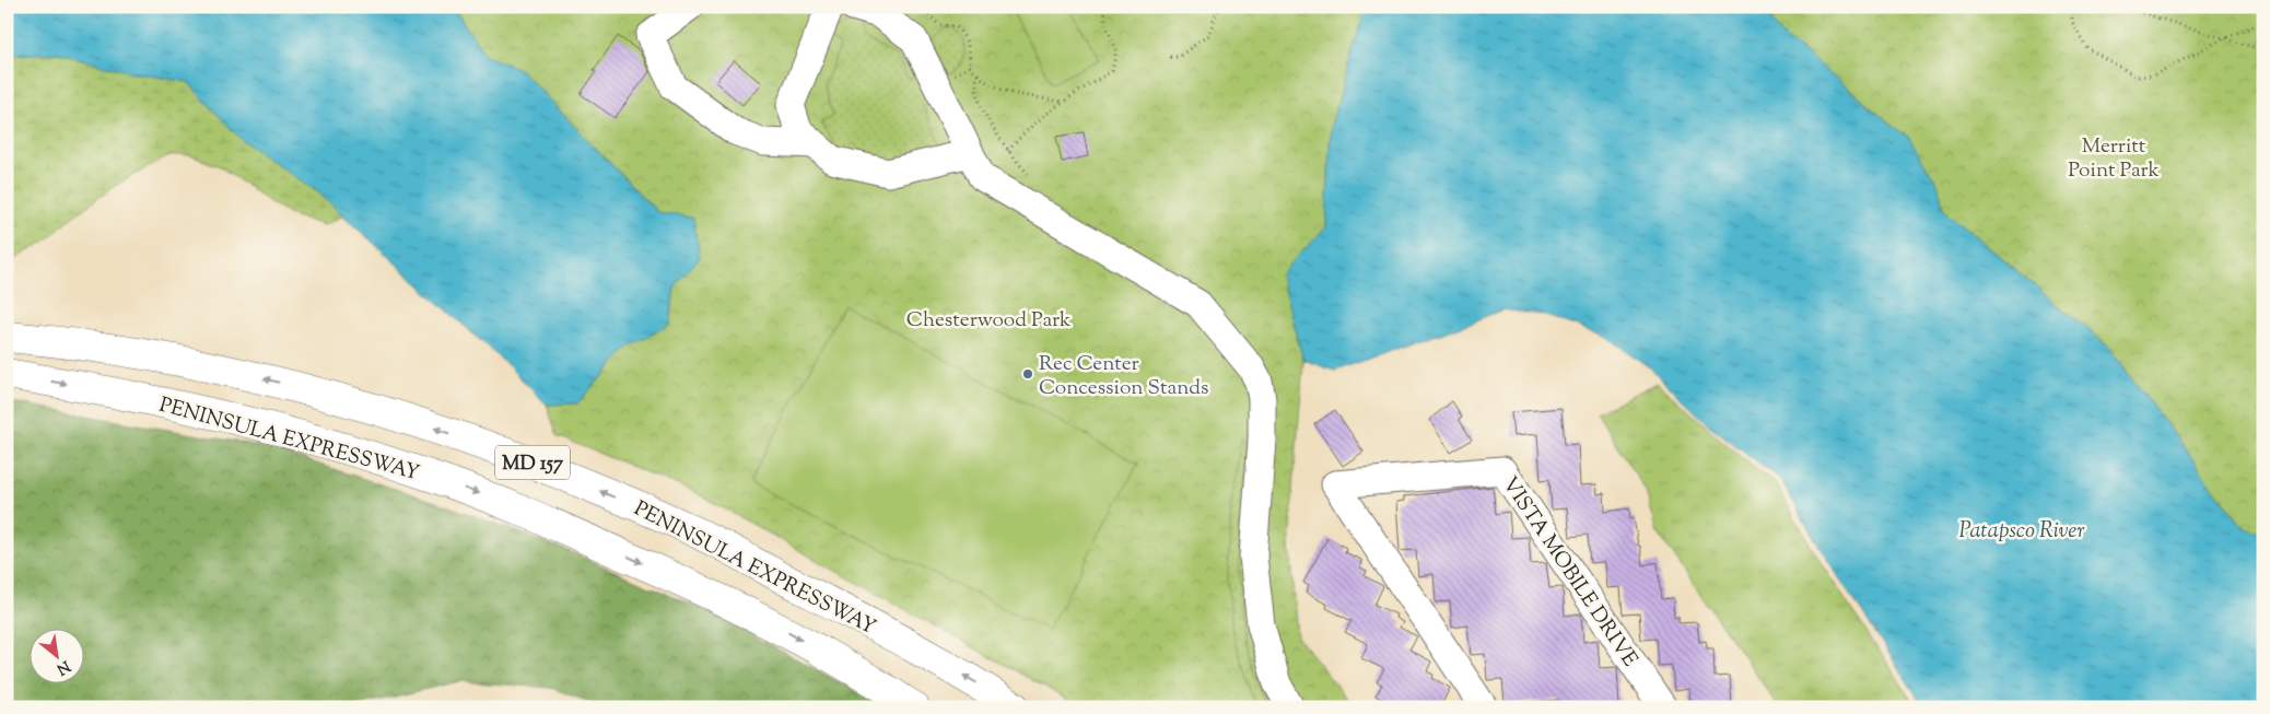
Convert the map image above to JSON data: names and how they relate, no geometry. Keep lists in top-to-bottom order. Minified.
{"streets":{"main road":["PENINSULA EXPRESSWAY","MD 157"],"street":["VISTA MOBILE DRIVE"]},"water":["Patapsco River"],"parks":["Merritt Point Park","Chesterwood Park"],"places":["Rec Center Concession Stands"],"north":"bottom right"}
